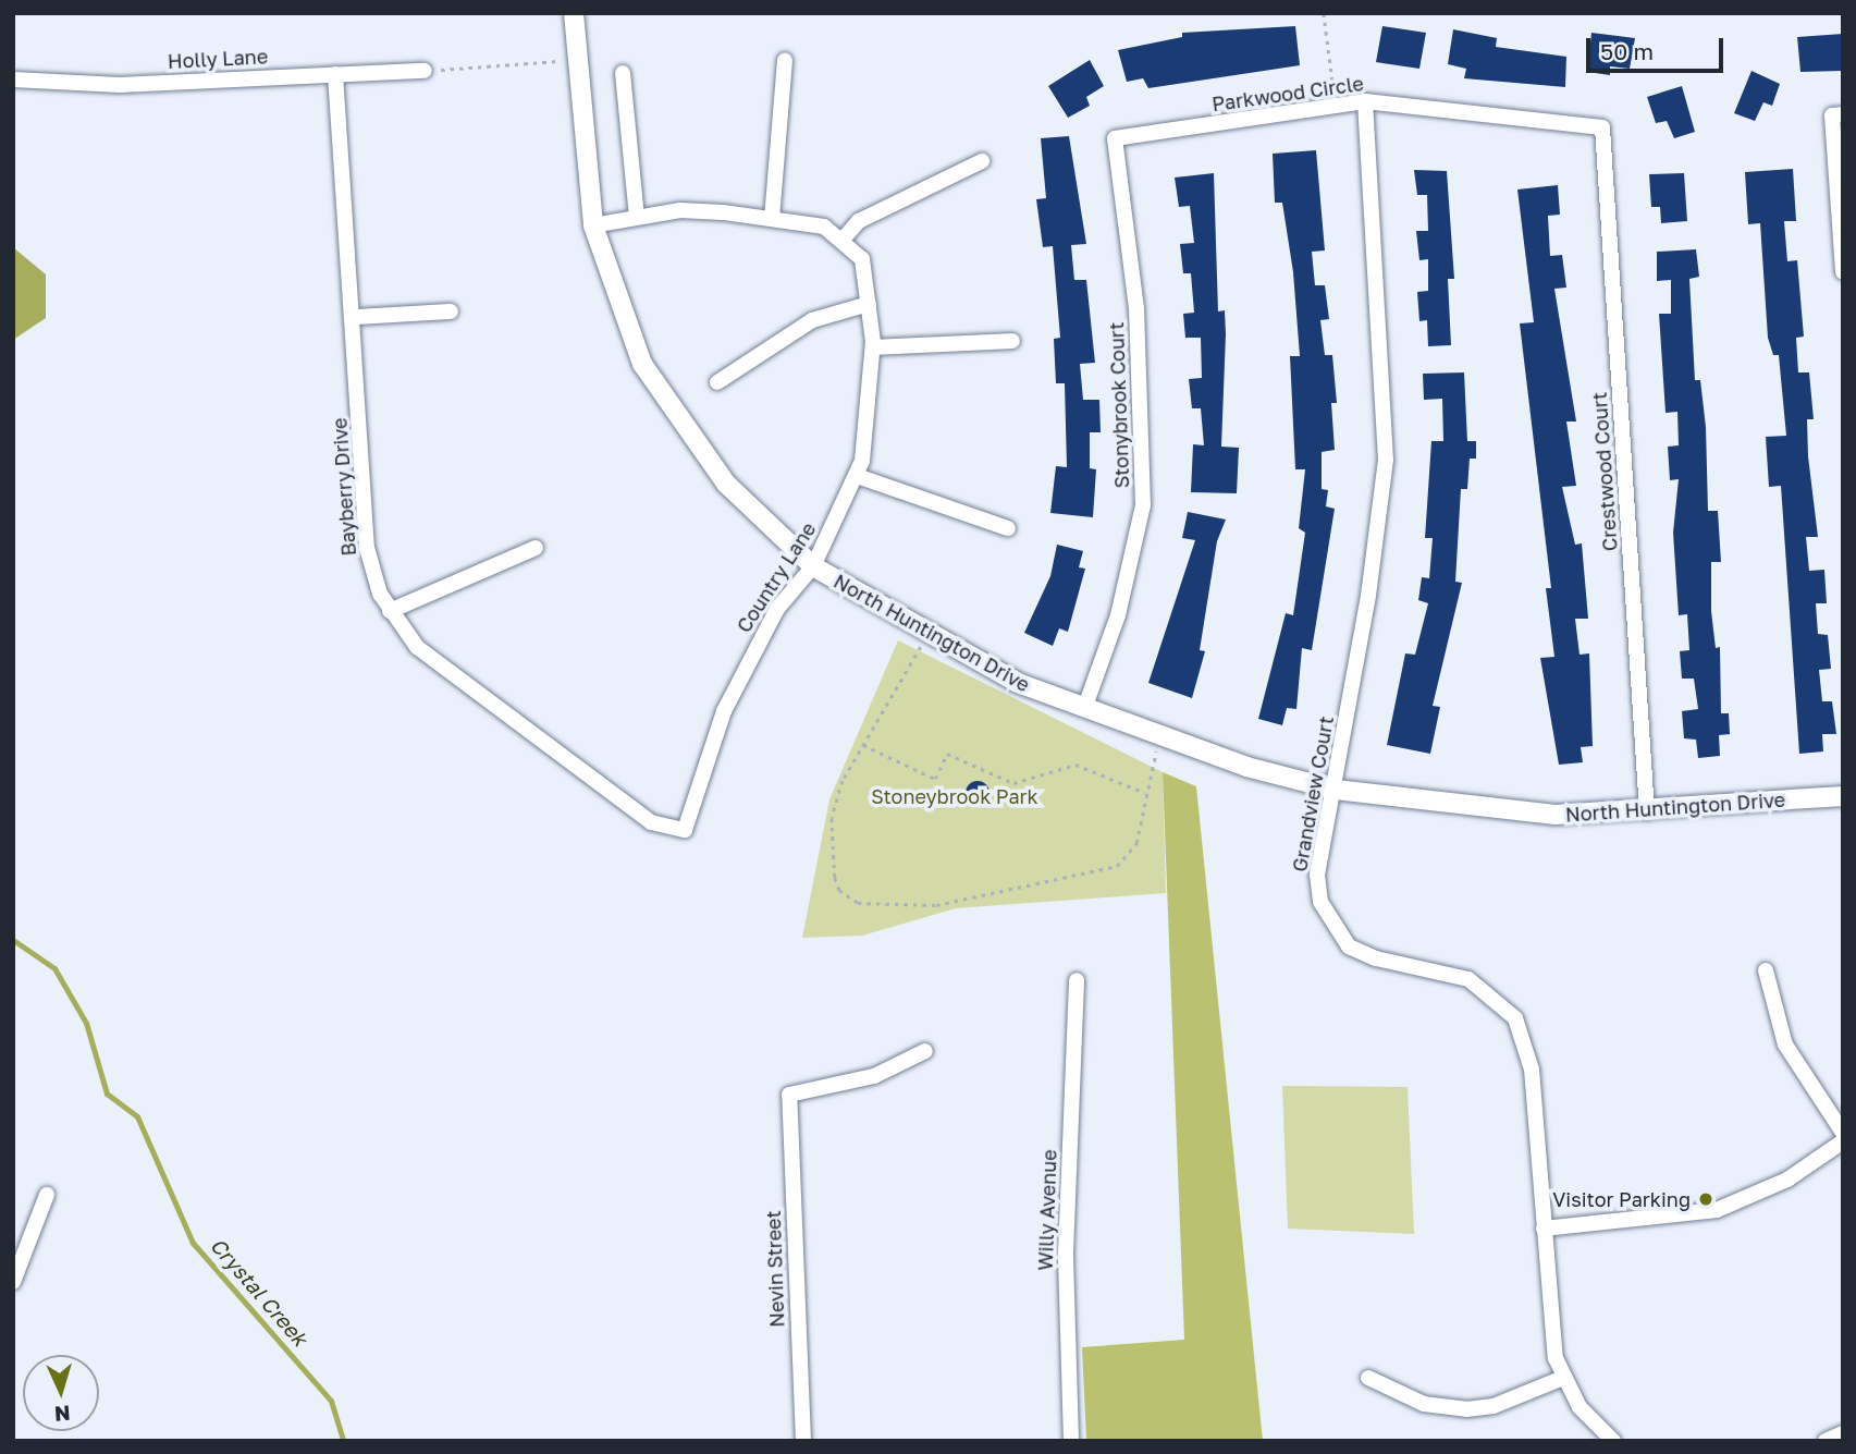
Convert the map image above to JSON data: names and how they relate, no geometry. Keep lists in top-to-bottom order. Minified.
{"streets":{"street":["Holly Lane","Parkwood Circle","Stonybrook Court","Crestwood Court","Bayberry Drive","Country Lane","North Huntington Drive","Grandview Court","Willy Avenue","Nevin Street"]},"crossings":[["Holly Lane","Bayberry Drive"],["Parkwood Circle","Stonybrook Court"],["Parkwood Circle","Crestwood Court"],["Parkwood Circle","Grandview Court"],["Stonybrook Court","North Huntington Drive"],["Crestwood Court","North Huntington Drive"],["Bayberry Drive","Country Lane"],["Country Lane","North Huntington Drive"],["North Huntington Drive","Grandview Court"]],"water":["Crystal Creek"],"parks":["Stoneybrook Park"],"places":["Visitor Parking"],"scale_bar":"50 m","north":"bottom"}
